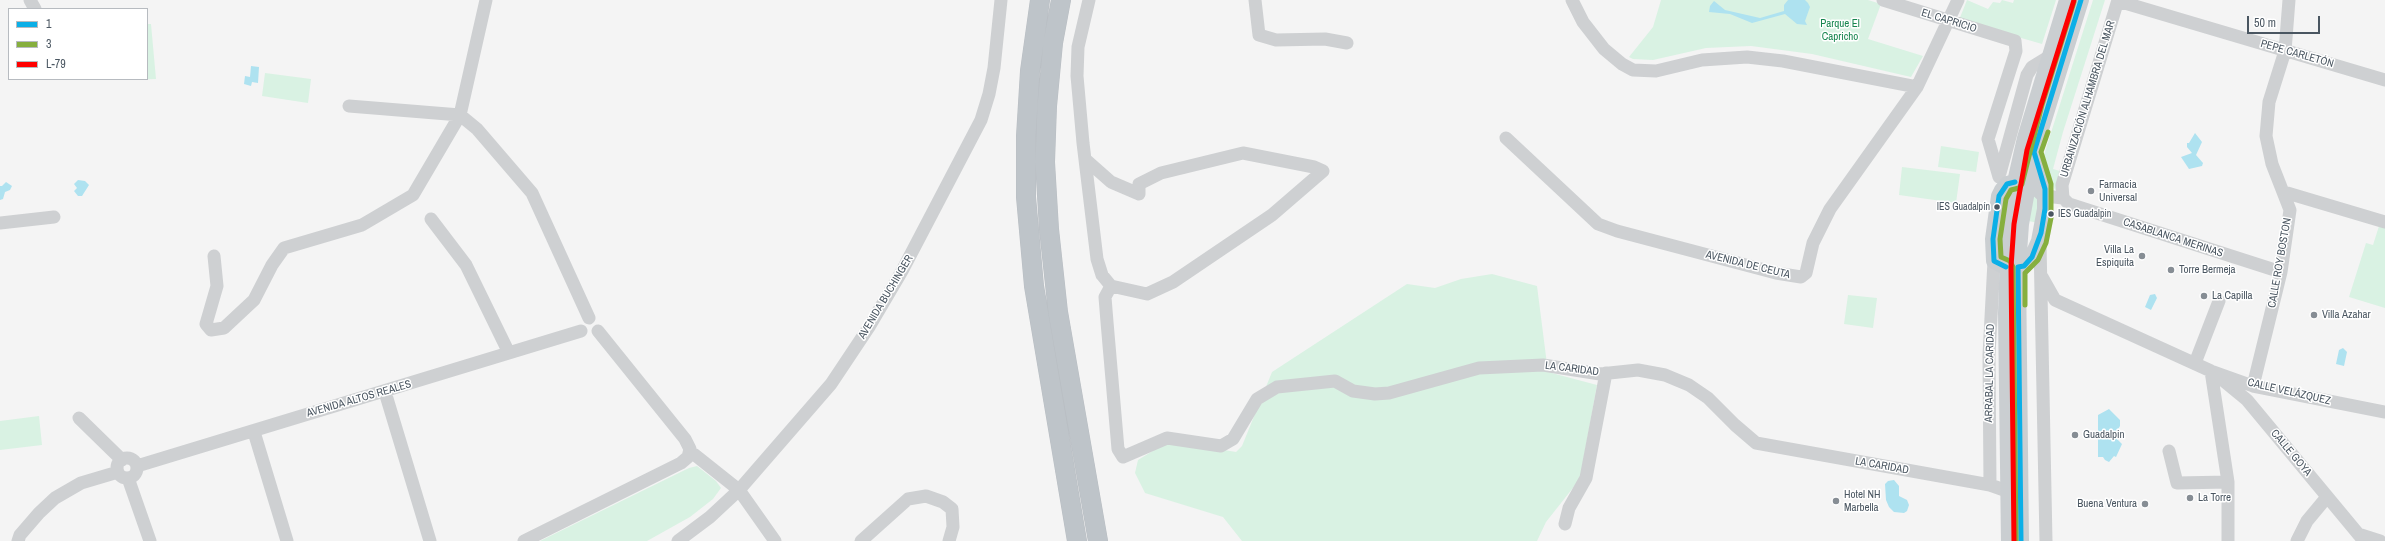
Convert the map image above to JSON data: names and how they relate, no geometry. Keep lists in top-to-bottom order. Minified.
{"streets":{"street":["EL CAPRICIO","PEPE CARLETÓN","URBANIZACIÓN ALHAMBRA DEL MAR","CASABLANCA MERINAS","CALLE ROY BOSTON","AVENIDA DE CEUTA","AVENIDA BUCHINGER","LA CARIDAD","ARRABAL LA CARIDAD","CALLE VELÁZQUEZ","AVENIDA ALTOS REALES","CALLE GOYA"]},"crossings":[["EL CAPRICIO","AVENIDA DE CEUTA"],["PEPE CARLETÓN","URBANIZACIÓN ALHAMBRA DEL MAR"],["PEPE CARLETÓN","CALLE ROY BOSTON"],["URBANIZACIÓN ALHAMBRA DEL MAR","CASABLANCA MERINAS"],["CASABLANCA MERINAS","CALLE ROY BOSTON"],["CALLE ROY BOSTON","CALLE VELÁZQUEZ"],["LA CARIDAD","ARRABAL LA CARIDAD"],["CALLE VELÁZQUEZ","CALLE GOYA"]],"parks":["Parque El Capricho"],"places":["Farmacia Universal","IES Guadalpín","IES Guadalpin","Villa La Espiquita","Torre Bermeja","La Capilla","Villa Azahar","Guadalpin","La Torre","Hotel NH Marbella","Buena Ventura"],"lines":["transit line 1","transit line L-79","transit line 3"],"legend":["1","3","L-79"],"scale_bar":"50 m"}
